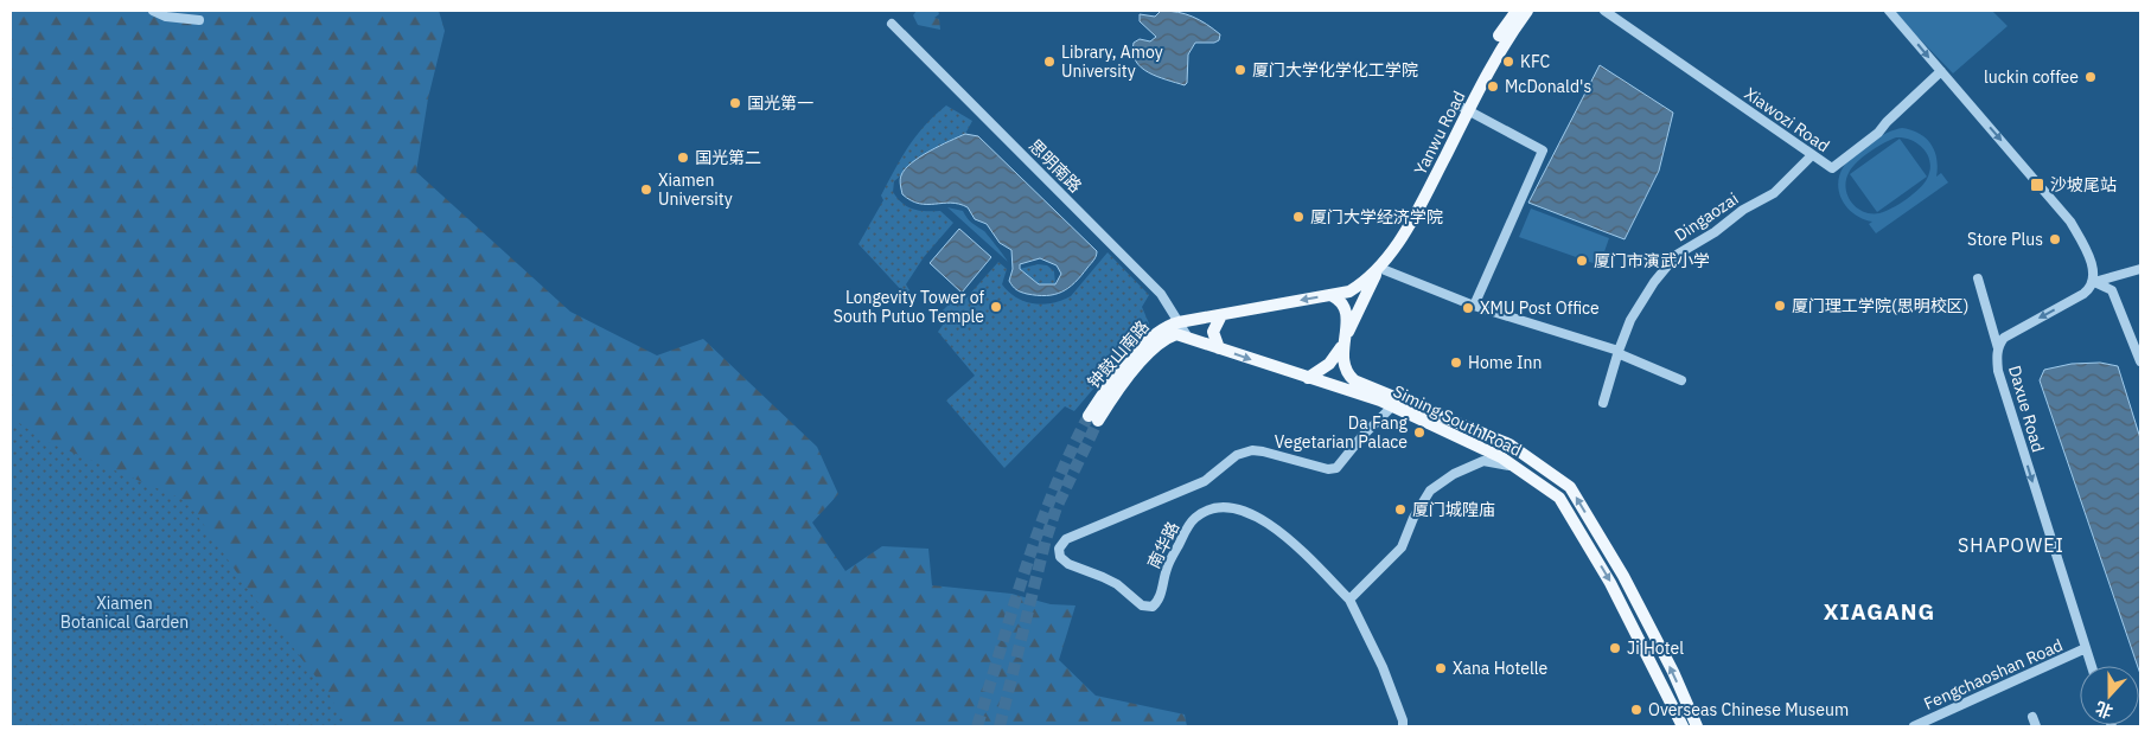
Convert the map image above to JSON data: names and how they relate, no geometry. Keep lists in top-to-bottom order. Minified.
{"streets":{"main road":["Yanwu Road","钟鼓山南路","Siming South Road"],"street":["Xiawozi Road","思明南路","Dingaozai","Daxue Road","南华路","Fengchaoshan Road"]},"crossings":[["Xiawozi Road","Dingaozai"],["Yanwu Road","钟鼓山南路"],["Yanwu Road","Siming South Road"],["思明南路","钟鼓山南路"],["思明南路","Siming South Road"],["钟鼓山南路","Siming South Road"],["Daxue Road","Fengchaoshan Road"],["Siming South Road","南华路"]],"one_way":["Daxue Road"],"districts":["SHAPOWEI","XIAGANG"],"parks":["Xiamen Botanical Garden"],"places":{"other":["Library, Amoy University","KFC","厦门大学化学化工学院","luckin coffee","McDonald's","国光第一","国光第二","Xiamen University","厦门大学经济学院","Store Plus","厦门市演武小学","厦门理工学院(思明校区)","Longevity Tower of South Putuo Temple","XMU Post Office","Home Inn","Da Fang Vegetarian Palace","厦门城隍庙","Ji Hotel","Xana Hotelle","Overseas Chinese Museum"],"transit":["沙坡尾站"]},"north":"bottom"}
